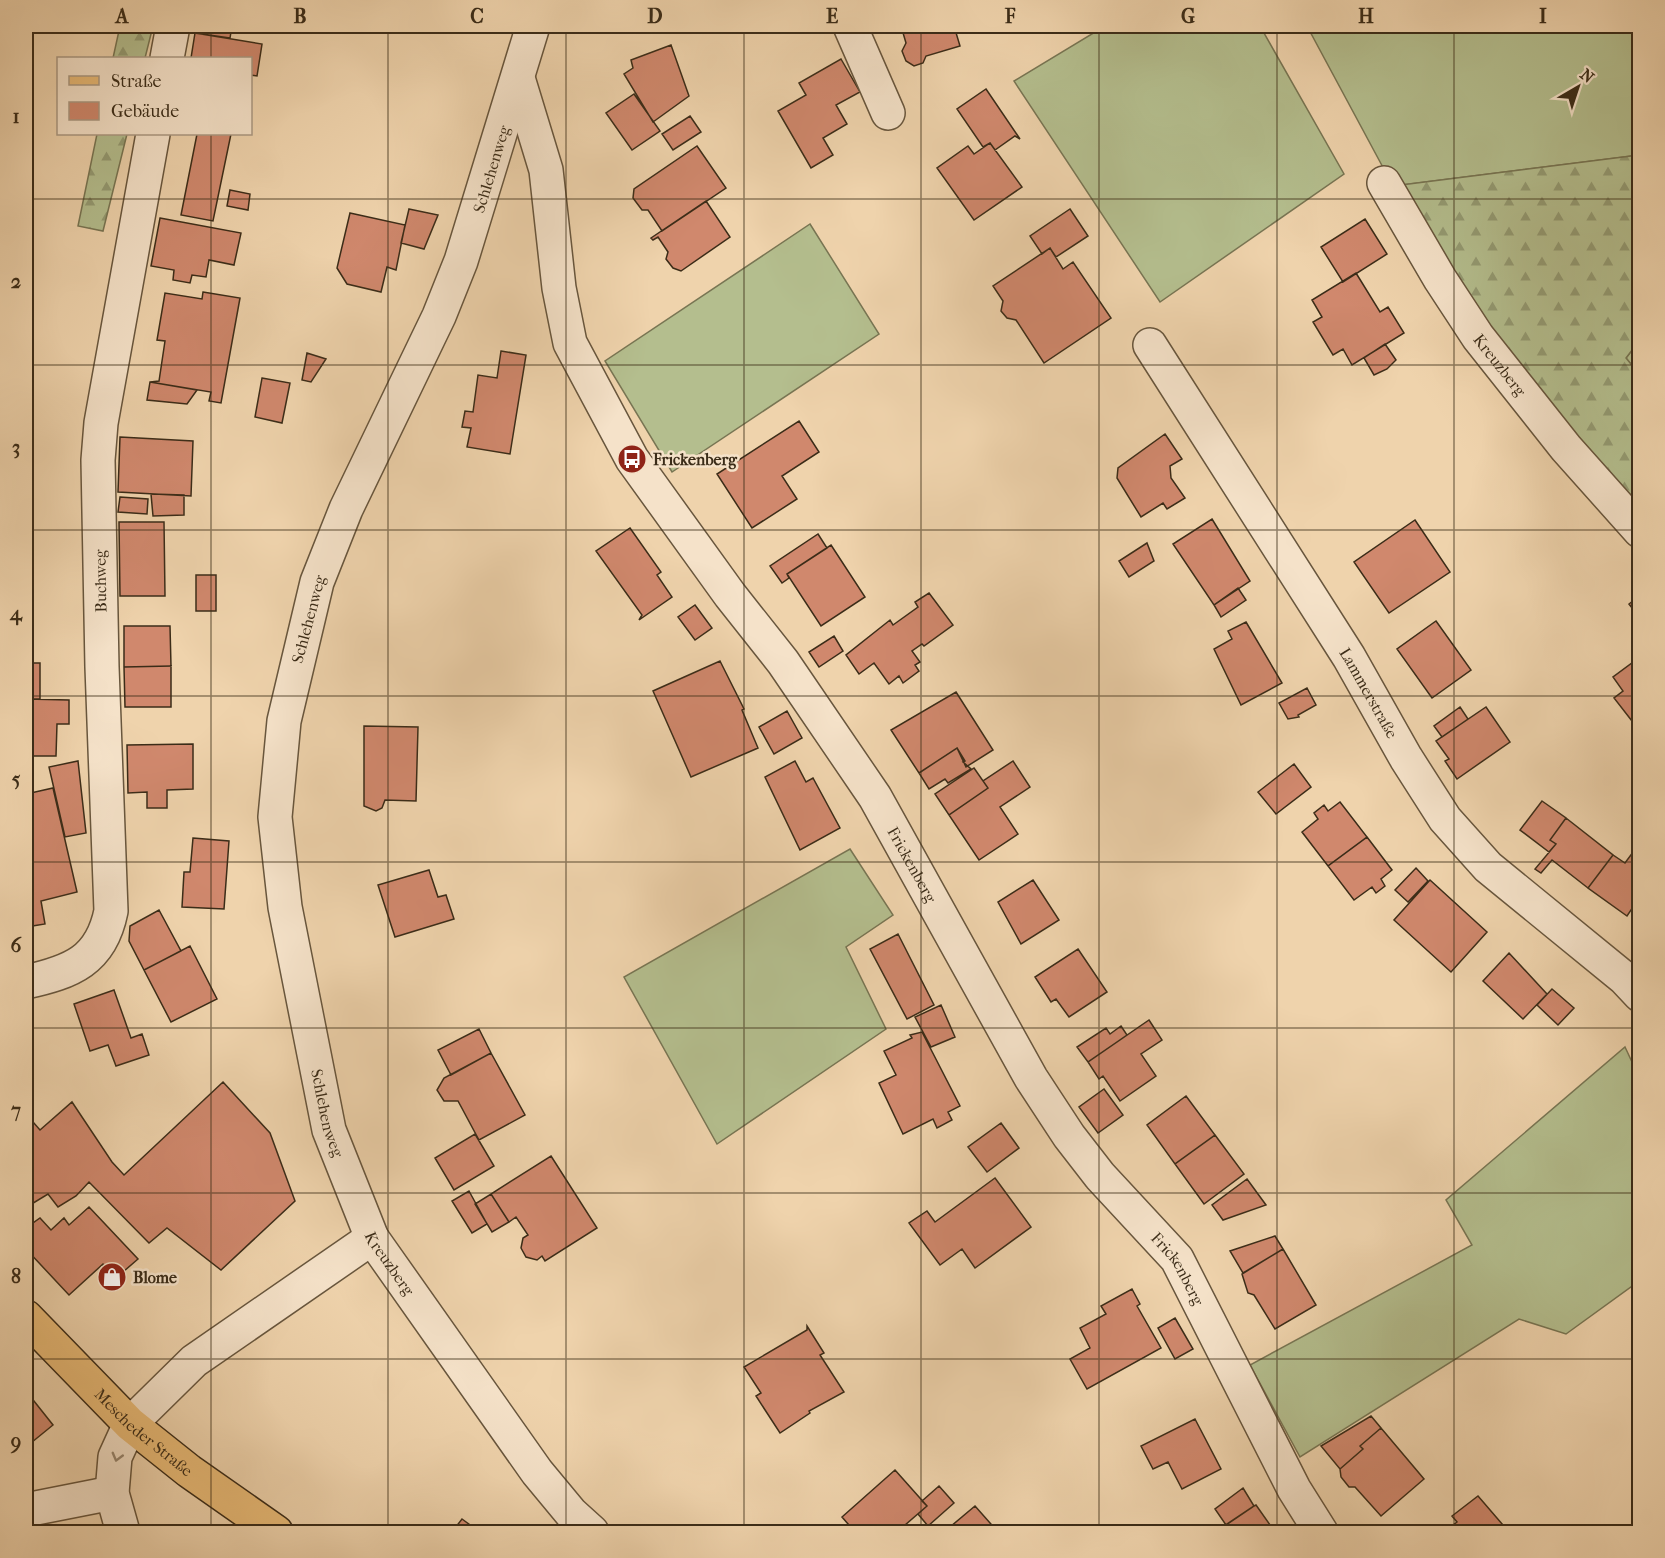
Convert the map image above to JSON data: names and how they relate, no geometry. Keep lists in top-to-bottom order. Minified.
{"streets":{"main road":["Mescheder Straße"],"street":["Schlehenweg","Kreuzberg","Buchweg","Lammerstraße","Frickenberg"]},"crossings":[["Schlehenweg","Kreuzberg"],["Schlehenweg","Frickenberg"],["Kreuzberg","Mescheder Straße"]],"places":{"bus stop":["Frickenberg"],"shop":["Blome"]},"legend":["Straße","Gebäude"],"north":"top right","grid":{"columns":["A","B","C","D","E","F","G","H","I"],"rows":["1","2","3","4","5","6","7","8","9"]}}
